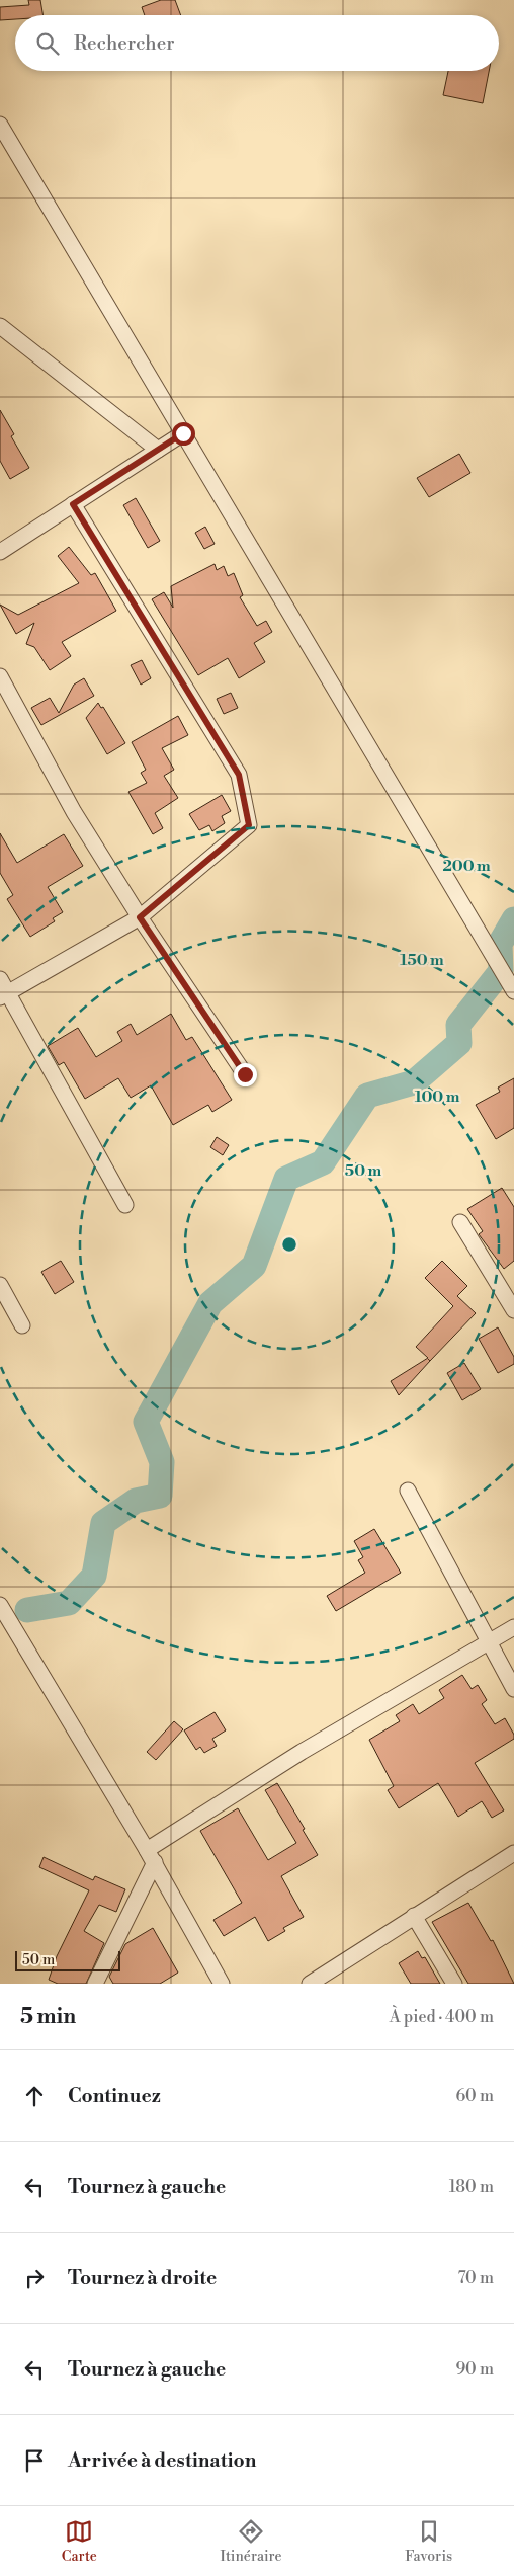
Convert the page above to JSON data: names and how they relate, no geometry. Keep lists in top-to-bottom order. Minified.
{"scale_bar":"50 m","page":{"search":"Rechercher","scale":"50 m","heading":["5 min","À pied · 400 m"],"list":[["Continuez","60 m"],["Tournez à gauche","180 m"],["Tournez à droite","70 m"],["Tournez à gauche","90 m"],"Arrivée à destination"],"nav":["Carte","Itinéraire","Favoris"]},"rings":["200 m","150 m","100 m","50 m"]}
